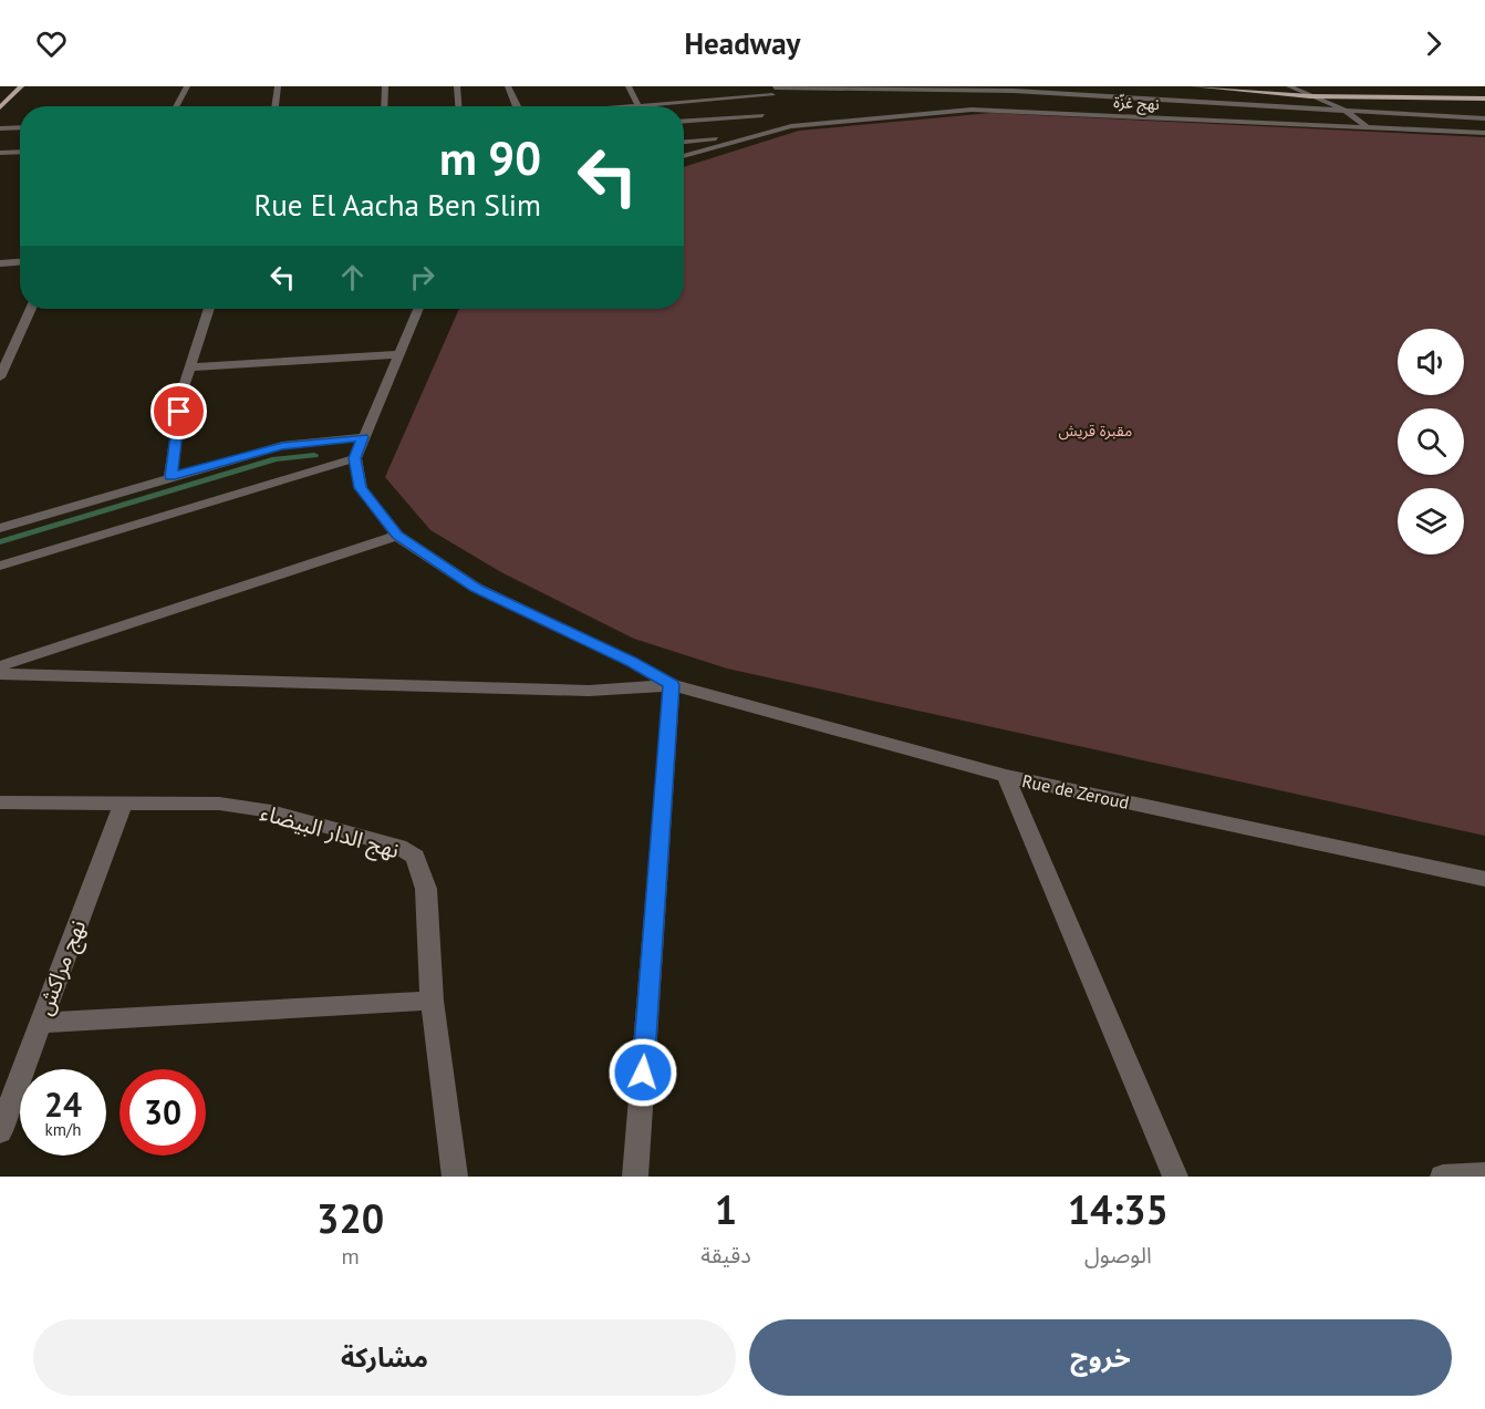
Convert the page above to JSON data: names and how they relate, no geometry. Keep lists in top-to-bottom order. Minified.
{"streets":{"street":["نهج غزّة","Rue de Zeroud","نهج الدار البيضاء","نهج مراكش"]},"crossings":[["نهج الدار البيضاء","نهج مراكش"]],"parks":["مقبرة قريش"],"page":{"header":"Headway","turn":["90 m","Rue El Aacha Ben Slim"],"speed":"24 km/h","limit":"30","eta":["14:35","الوصول","1","دقيقة","320","m"],"buttons":["خروج","مشاركة"]}}
